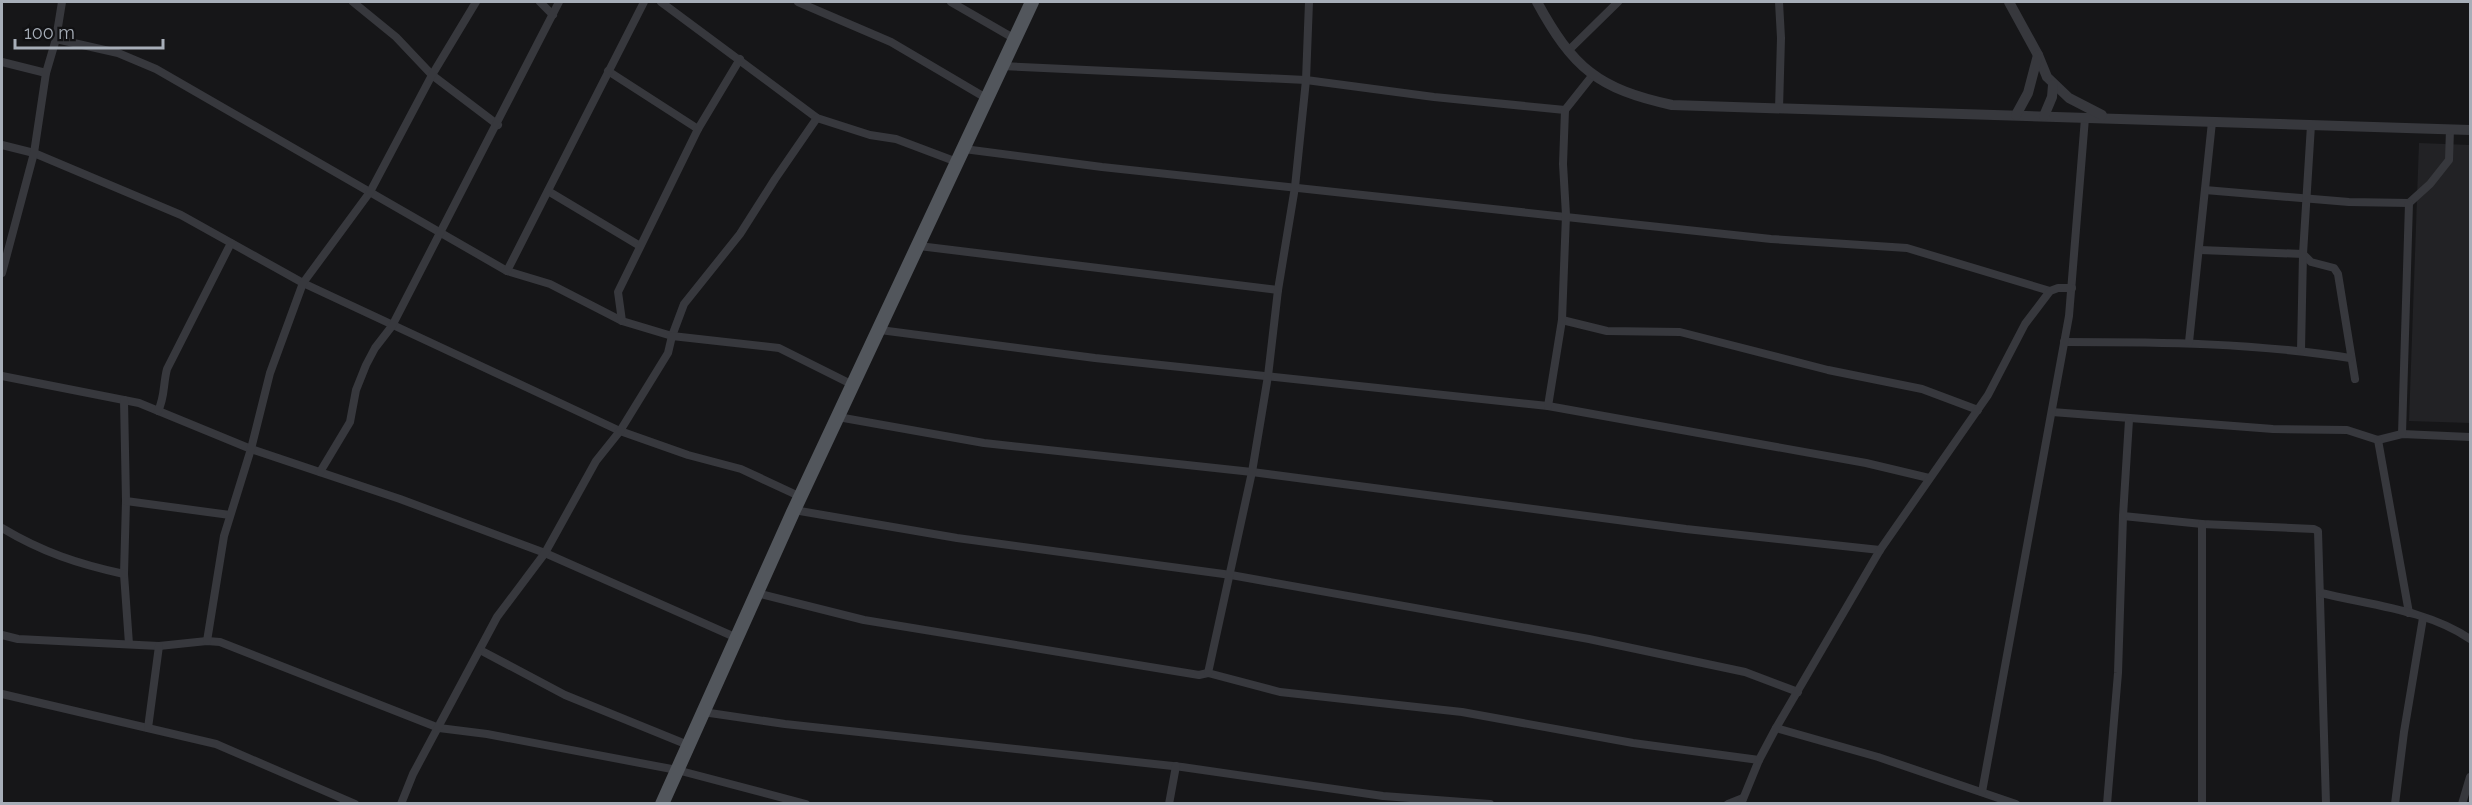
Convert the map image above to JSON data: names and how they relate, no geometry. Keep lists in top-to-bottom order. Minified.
{"scale_bar":"100 m"}
